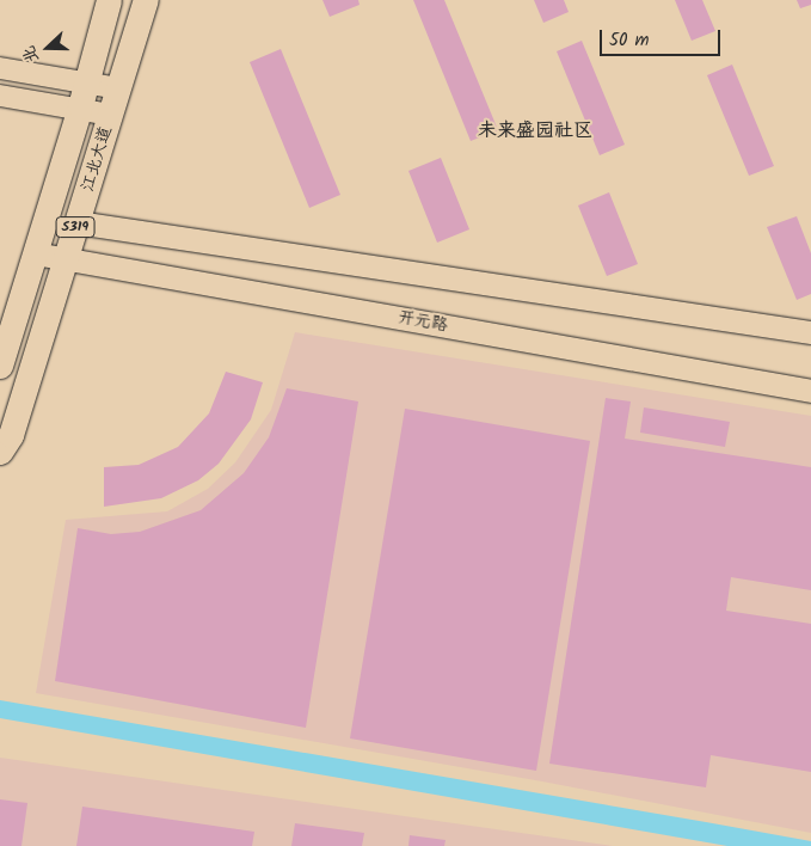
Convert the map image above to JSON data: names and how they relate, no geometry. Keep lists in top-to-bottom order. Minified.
{"streets":{"main road":["江北大道","S319","开元路"]},"crossings":[["江北大道","开元路"]],"districts":["未来盛园社区"],"scale_bar":"50 m","north":"left"}
